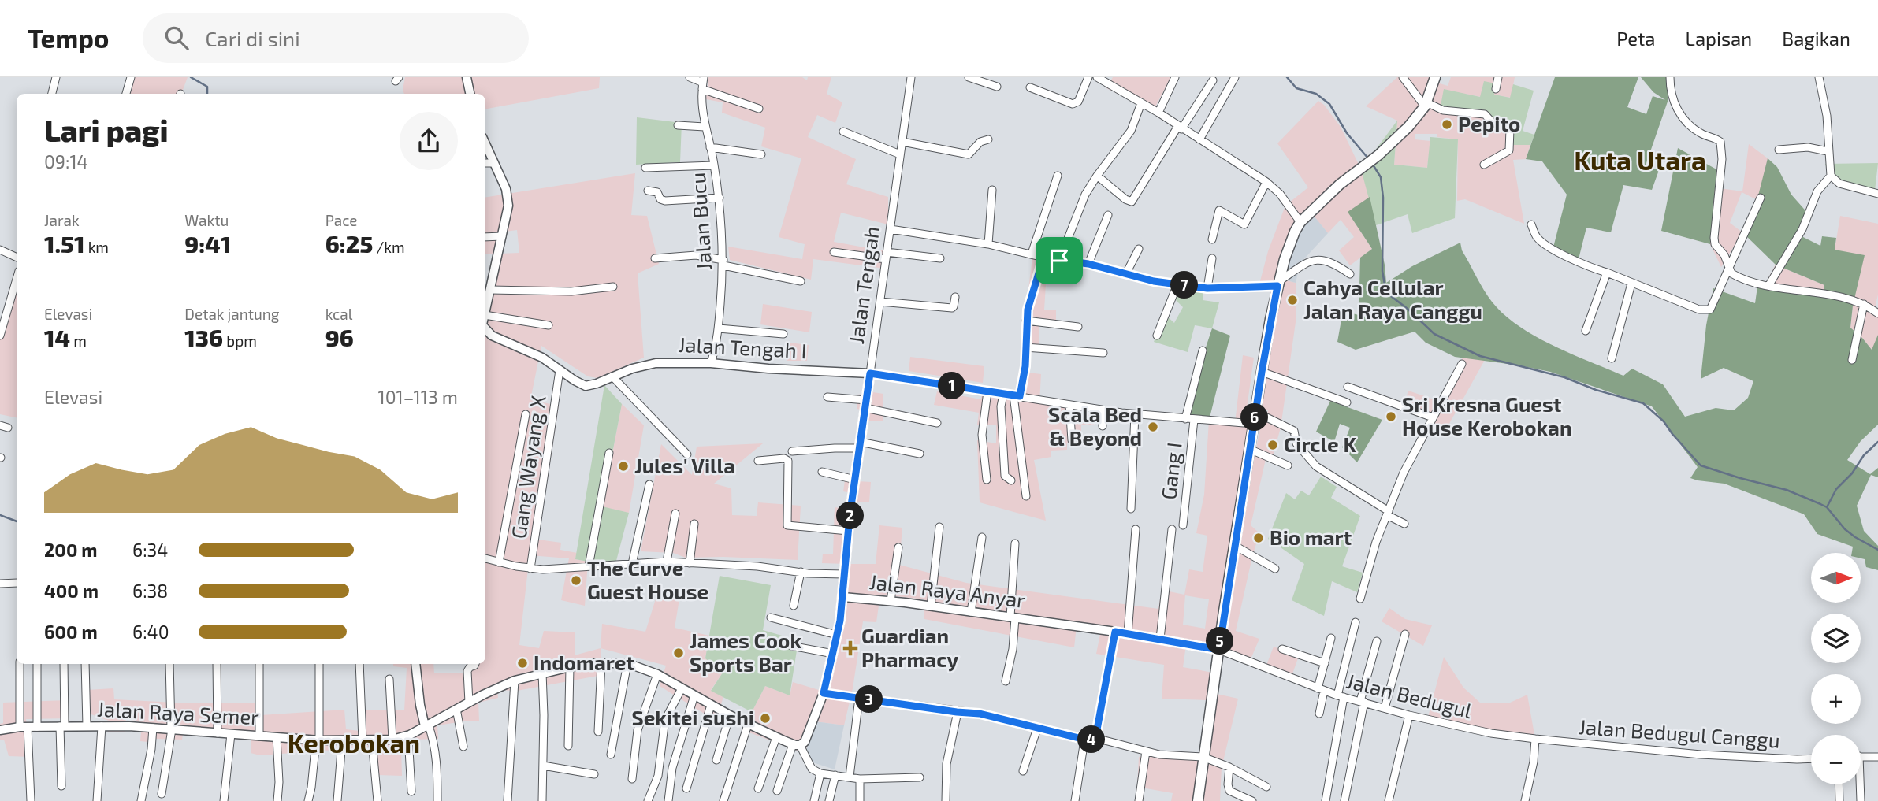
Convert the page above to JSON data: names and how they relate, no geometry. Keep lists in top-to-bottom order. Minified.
{"streets":{"street":["Jalan Bucu","Jalan Tengah","Jalan Tengah I","Gang Wayang X","Gang I","Jalan Raya Anyar","Jalan Bedugul","Jalan Raya Semer","Jalan Bedugul Canggu"]},"crossings":[["Jalan Bucu","Jalan Tengah I"],["Jalan Tengah","Jalan Tengah I"],["Jalan Tengah","Jalan Raya Anyar"],["Jalan Tengah I","Gang Wayang X"],["Jalan Tengah I","Gang I"],["Jalan Raya Anyar","Jalan Bedugul"],["Jalan Bedugul","Jalan Bedugul Canggu"]],"districts":["Kuta Utara","Kerobokan"],"places":{"other":["Pepito","Cahya Cellular Jalan Raya Canggu","Sri Kresna Guest House Kerobokan","Scala Bed & Beyond","Circle K","Jules' Villa","Bio mart","The Curve Guest House","James Cook Sports Bar","Indomaret","Sekitei sushi"],"health":["Guardian Pharmacy"]},"north":"right","page":{"header":"Tempo","search":"Cari di sini","nav":["Peta","Lapisan","Bagikan"],"heading":["Lari pagi","09:14"],"stats":[["Jarak","1.51 km"],["Waktu","9:41"],["Pace","6:25 /km"],["Elevasi","14 m"],["Detak jantung","136 bpm"],["kcal","96"]],"pins":["7","1","6","2","5","3","4"],"chart":["Elevasi","101–113 m"],"list":[{"name":"200 m","note":"6:34"},{"name":"400 m","note":"6:38"},{"name":"600 m","note":"6:40"}],"map_buttons":["+","−"]}}
